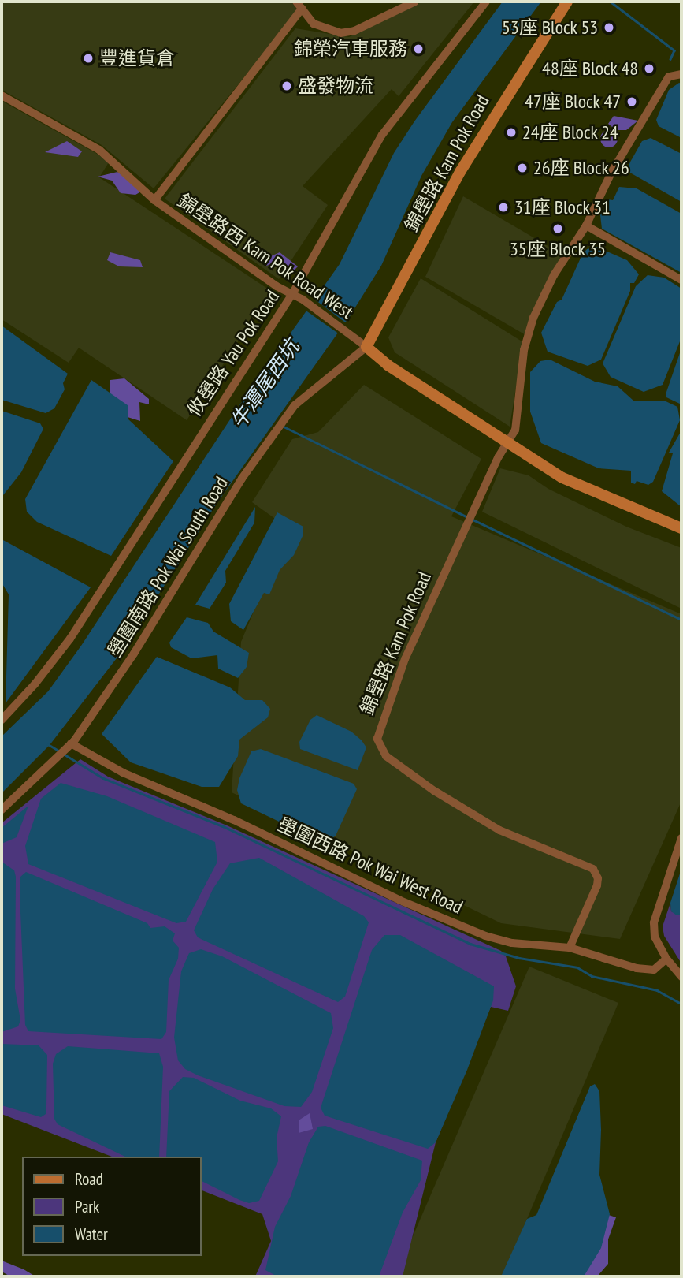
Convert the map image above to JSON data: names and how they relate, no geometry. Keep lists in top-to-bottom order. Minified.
{"streets":{"street":["錦壆路 Kam Pok Road","錦壆路西 Kam Pok Road West","攸壆路 Yau Pok Road","壆圍南路 Pok Wai South Road","壆圍西路 Pok Wai West Road"]},"crossings":[["錦壆路 Kam Pok Road","錦壆路西 Kam Pok Road West"],["錦壆路 Kam Pok Road","壆圍南路 Pok Wai South Road"],["錦壆路 Kam Pok Road","壆圍西路 Pok Wai West Road"],["錦壆路西 Kam Pok Road West","攸壆路 Yau Pok Road"],["錦壆路西 Kam Pok Road West","壆圍南路 Pok Wai South Road"],["壆圍南路 Pok Wai South Road","壆圍西路 Pok Wai West Road"]],"water":["牛潭尾西坑"],"places":["53座 Block 53","錦榮汽車服務","豐進貨倉","48座 Block 48","盛發物流","47座 Block 47","24座 Block 24","26座 Block 26","31座 Block 31","35座 Block 35"],"legend":["Road","Park","Water"]}
